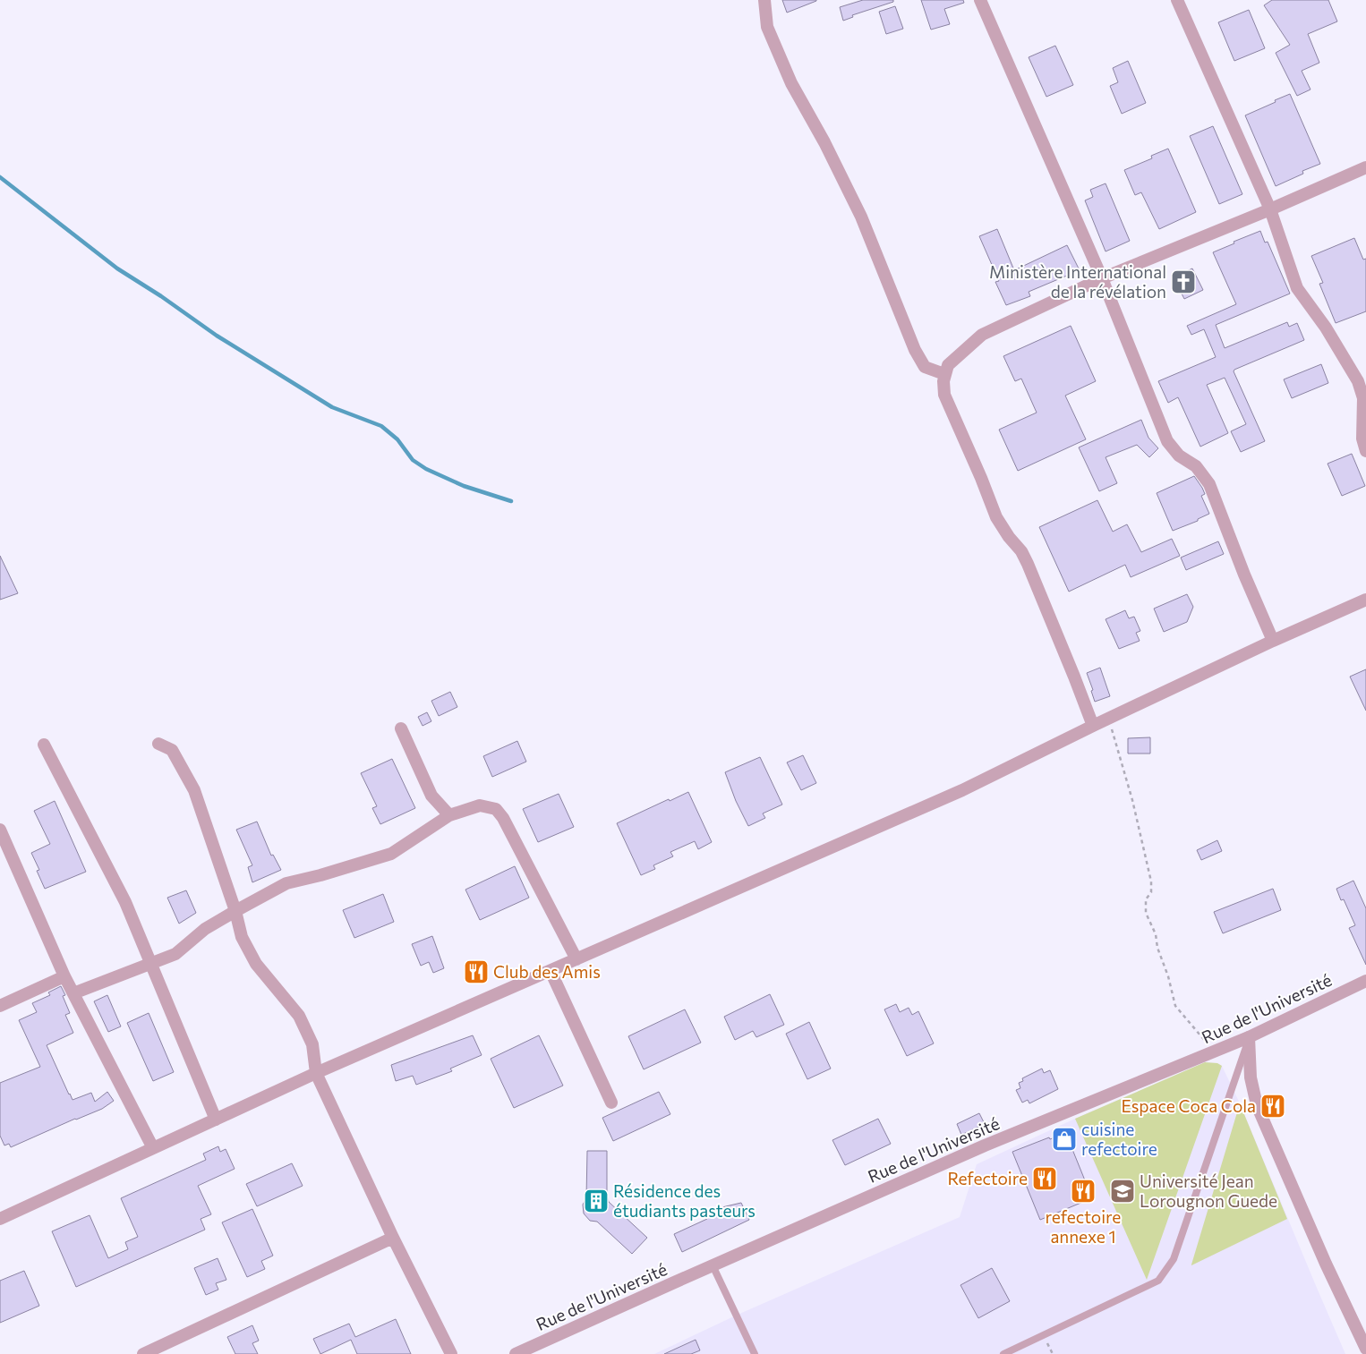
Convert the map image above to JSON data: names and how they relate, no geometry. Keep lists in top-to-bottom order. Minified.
{"streets":{"street":["Rue de l'Université"]},"places":{"church":["Ministère International de la révélation"],"restaurant":["Club des Amis","Espace Coca Cola","Refectoire","refectoire annexe 1"],"shop":["cuisine refectoire"],"school or university":["Université Jean Lorougnon Guede"],"building":["Résidence des étudiants pasteurs"]}}
